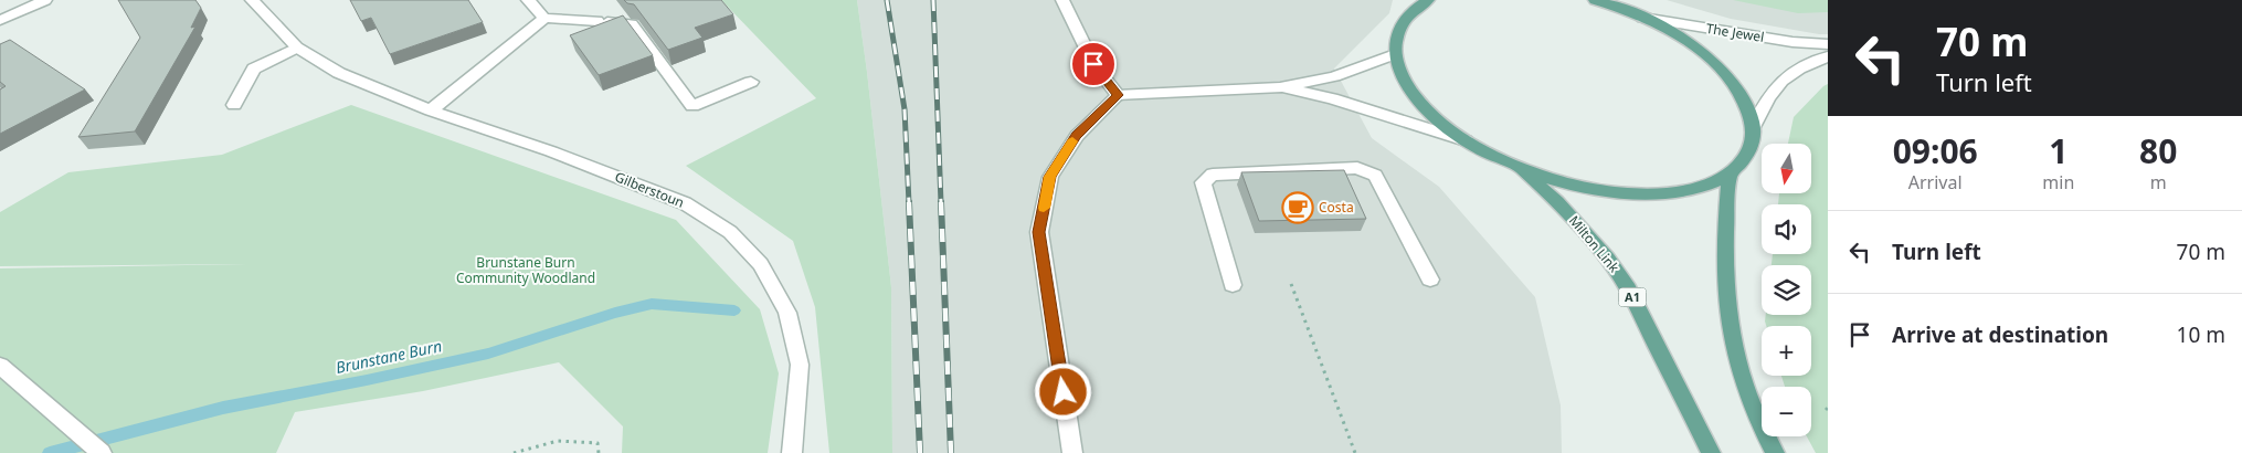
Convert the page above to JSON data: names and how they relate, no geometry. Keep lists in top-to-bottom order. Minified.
{"streets":{"main road":["Milton Link","A1"],"street":["The Jewel","Gilberstoun"]},"crossings":[["Milton Link","A1"]],"water":["Brunstane Burn"],"parks":["Brunstane Burn Community Woodland"],"places":{"cafe":["Costa"]},"north":"bottom","page":{"turn":["70 m","Turn left"],"eta":["09:06","Arrival","1","min","80","m"],"map_buttons":["+","−"],"list":[{"name":"Turn left","value":"70 m"},{"name":"Arrive at destination","value":"10 m"}]}}
